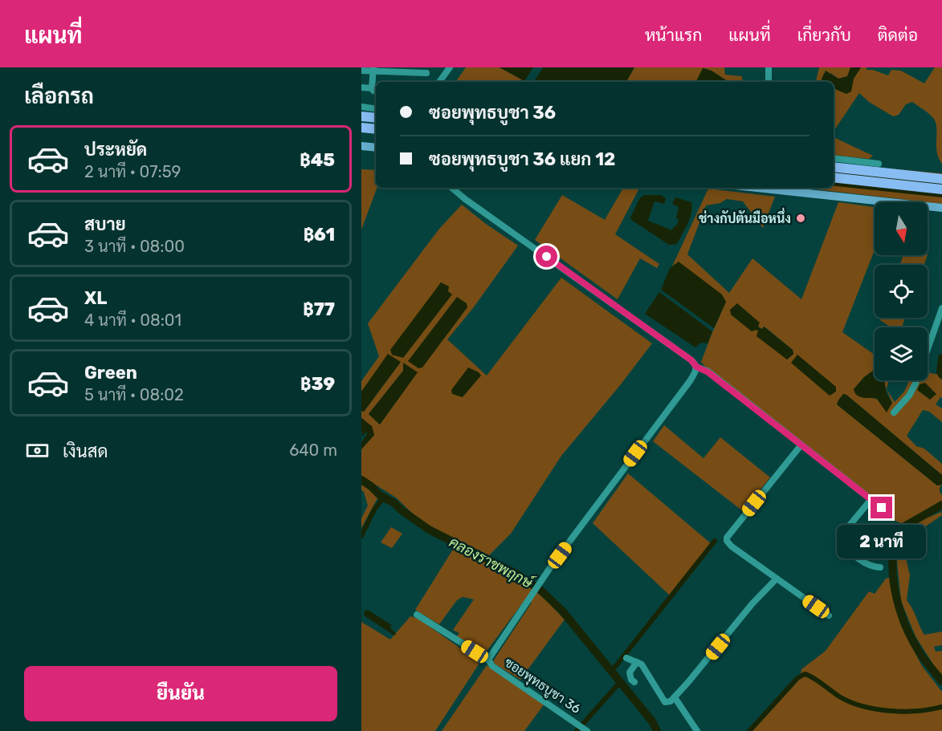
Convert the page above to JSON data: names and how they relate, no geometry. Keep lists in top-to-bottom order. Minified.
{"streets":{"street":["ซอยพุทธบูชา 36"]},"water":["คลองราชพฤกษ์"],"places":["ช่างกัปตันมือหนึ่ง"],"north":"bottom","page":{"header":"แผนที่","nav":["หน้าแรก","แผนที่","เกี่ยวกับ","ติดต่อ"],"heading":"เลือกรถ","banner":["ซอยพุทธบูชา 36","ซอยพุทธบูชา 36 แยก 12"],"list":[{"name":"ประหยัด","note":"2 นาที · 07:59","value":"฿45"},{"name":"สบาย","note":"3 นาที · 08:00","value":"฿61"},{"name":"XL","note":"4 นาที · 08:01","value":"฿77"},{"name":"Green","note":"5 นาที · 08:02","value":"฿39"}],"pay":["เงินสด","640 m"],"bubble":"2 นาที","buttons":"ยืนยัน"}}
